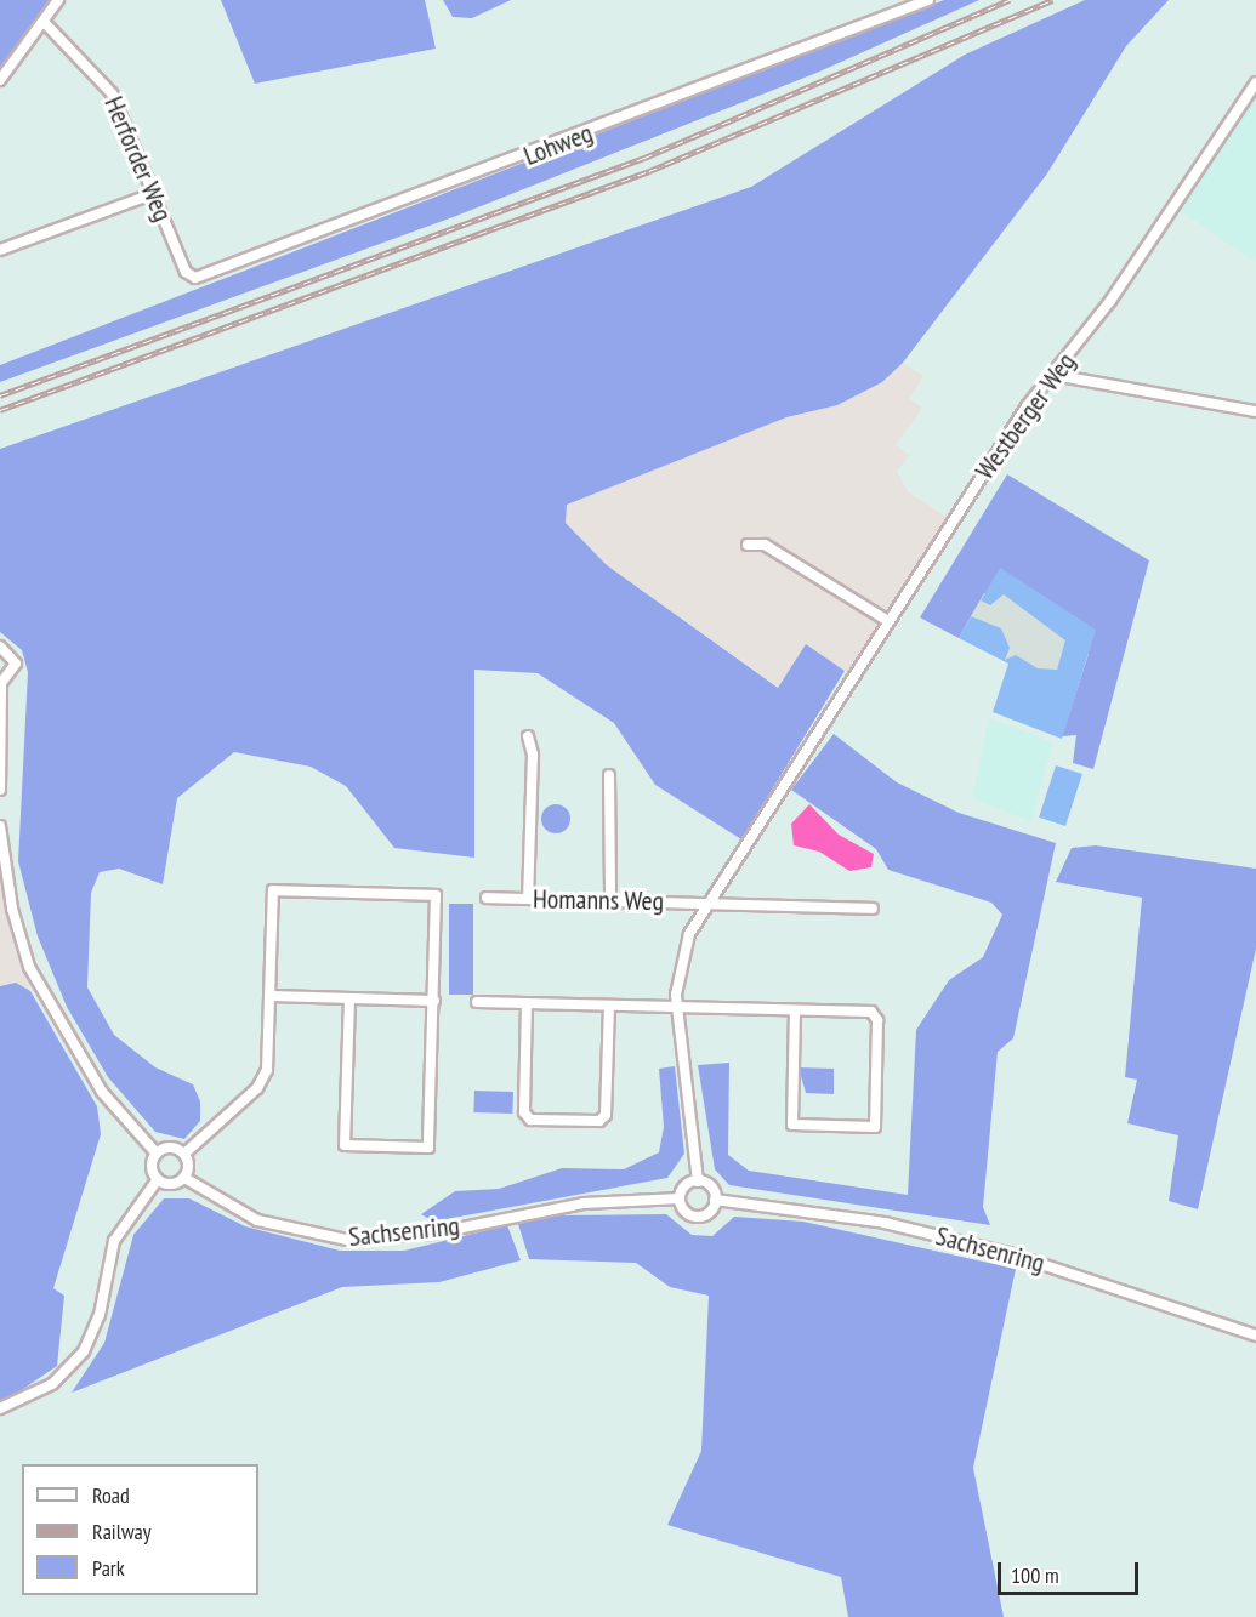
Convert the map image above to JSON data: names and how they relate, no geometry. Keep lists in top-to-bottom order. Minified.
{"streets":{"street":["Lohweg","Herforder Weg","Westberger Weg","Homanns Weg","Sachsenring"]},"crossings":[["Lohweg","Herforder Weg"],["Westberger Weg","Homanns Weg"],["Westberger Weg","Sachsenring"]],"legend":["Road","Railway","Park"],"scale_bar":"100 m"}
